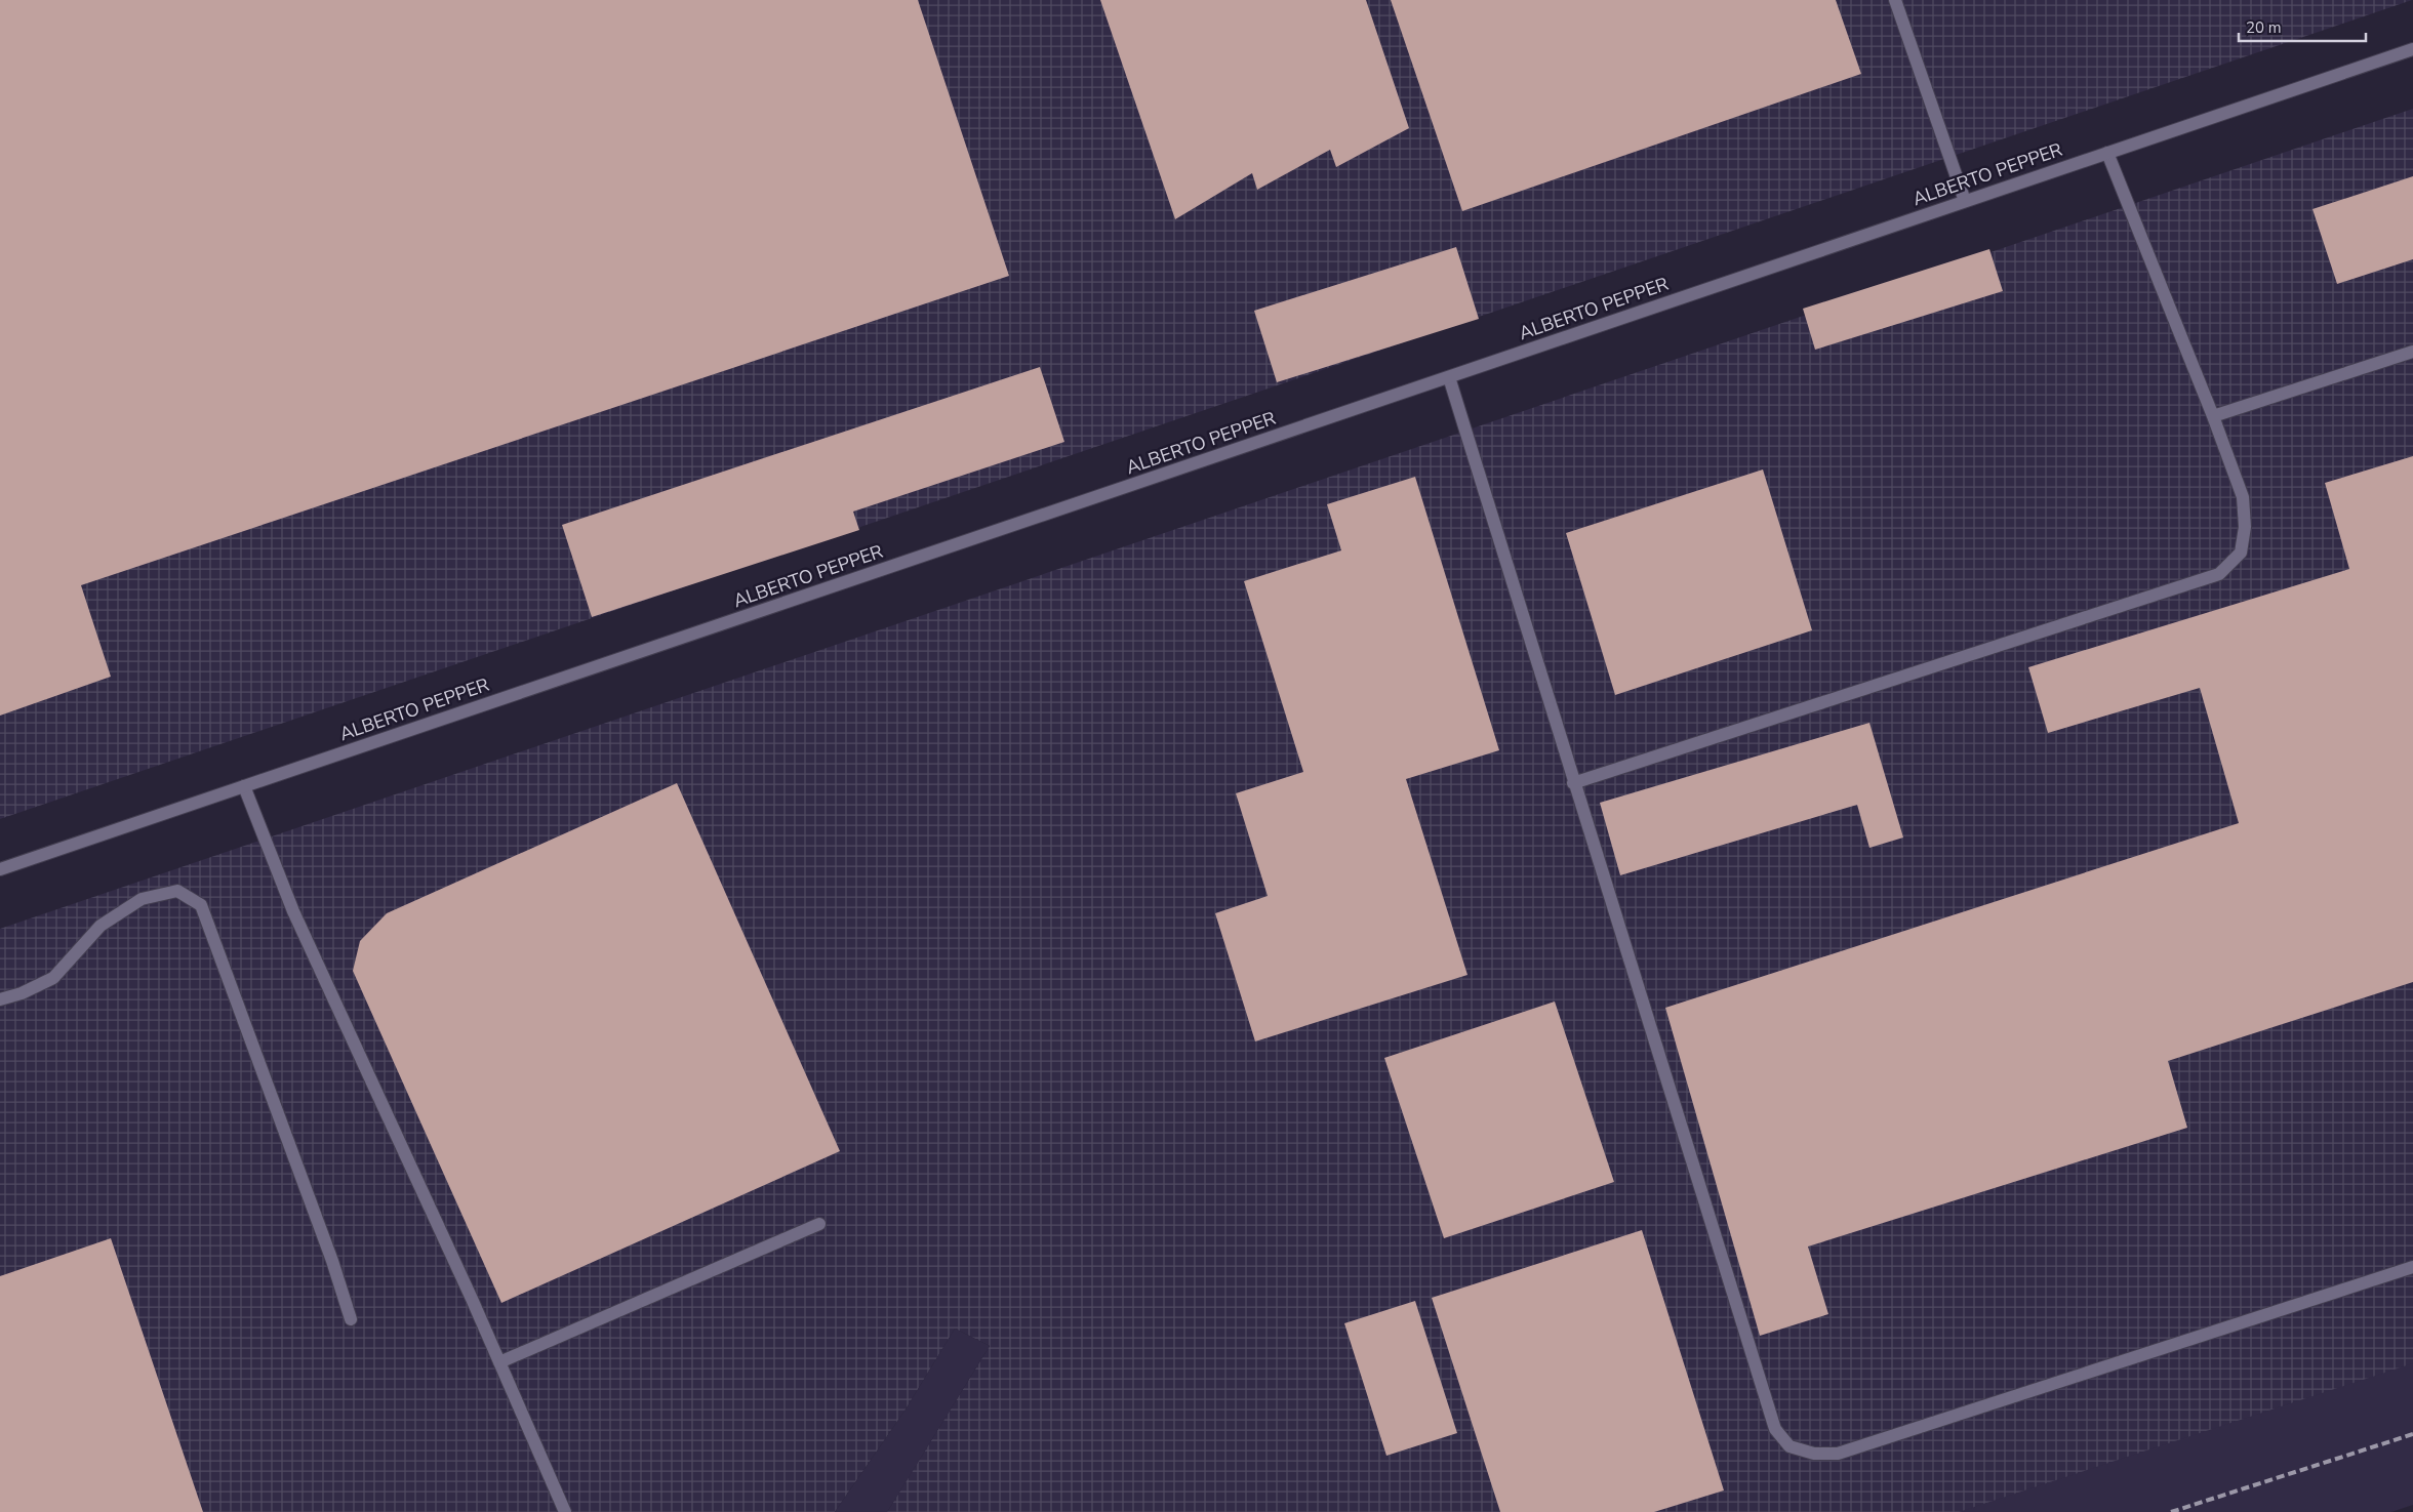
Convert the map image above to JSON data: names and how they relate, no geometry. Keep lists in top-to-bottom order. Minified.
{"streets":{"street":["ALBERTO PEPPER"]},"scale_bar":"20 m"}
